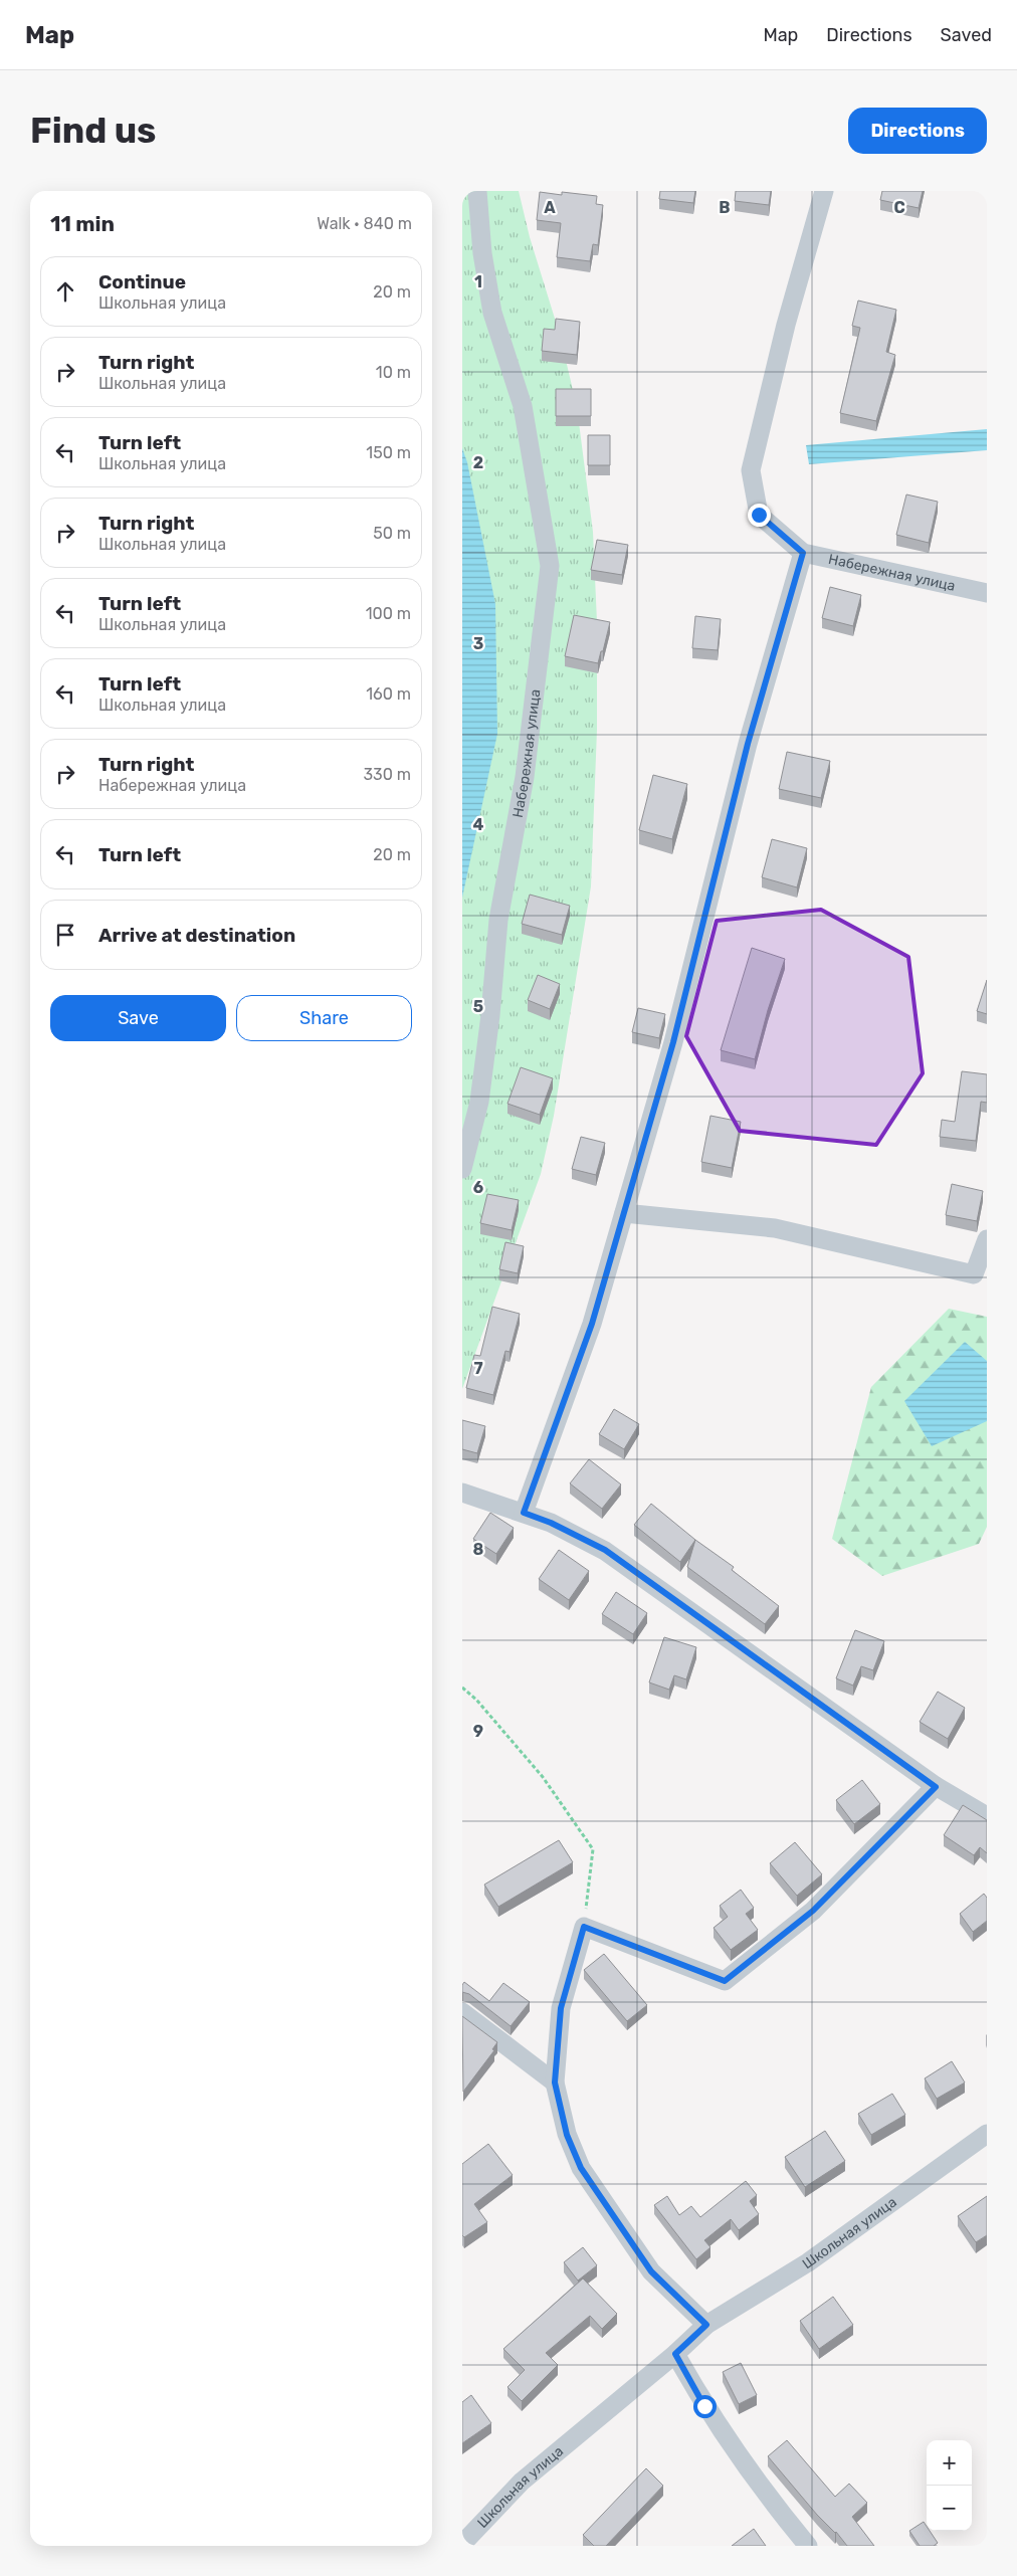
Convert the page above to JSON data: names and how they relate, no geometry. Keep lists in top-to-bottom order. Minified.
{"streets":{"street":["Набережная улица","Школьная улица"]},"page":{"header":"Map","nav":["Map","Directions","Saved"],"buttons":["Directions",["Save","Share"]],"title":"Find us","heading":["11 min","Walk · 840 m"],"list":[["Continue","Школьная улица","20 m"],["Turn right","Школьная улица","10 m"],["Turn left","Школьная улица","150 m"],["Turn right","Школьная улица","50 m"],["Turn left","Школьная улица","100 m"],["Turn left","Школьная улица","160 m"],["Turn right","Набережная улица","330 m"],["Turn left","20 m"],"Arrive at destination"],"map_buttons":["+","−"]},"grid":{"columns":["A","B","C"],"rows":["1","2","3","4","5","6","7","8","9"]}}
